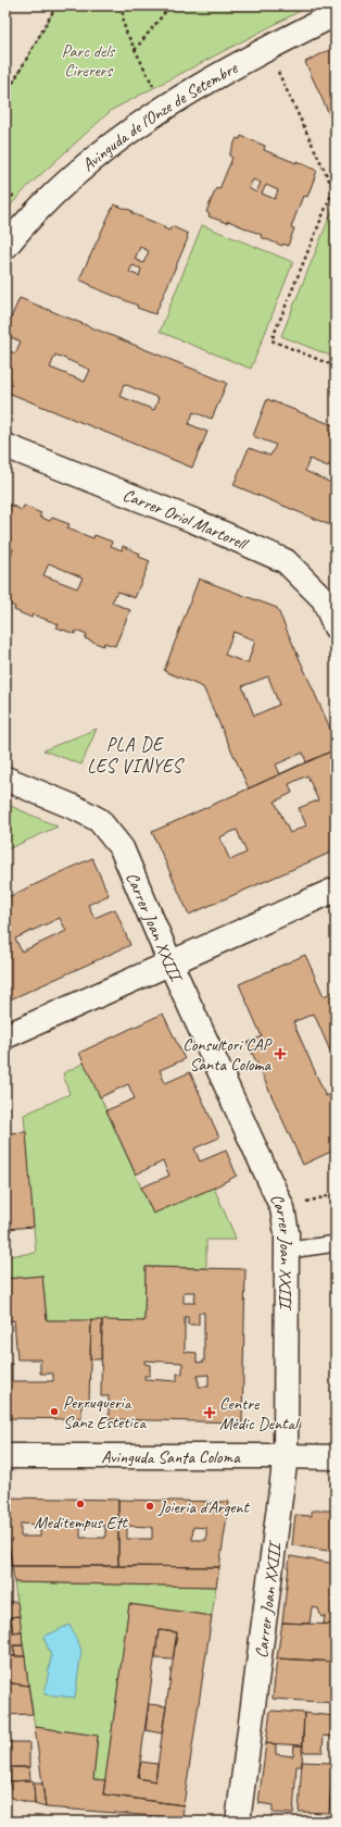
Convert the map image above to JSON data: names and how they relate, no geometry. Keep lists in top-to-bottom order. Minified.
{"streets":{"street":["Avinguda de l'Onze de Setembre","Carrer Oriol Martorell","Carrer Joan XXIII","Avinguda Santa Coloma"]},"crossings":[["Carrer Joan XXIII","Avinguda Santa Coloma"]],"districts":["PLA DE LES VINYES"],"parks":["Parc dels Cirerers"],"places":{"health":["Consultori CAP Santa Coloma","Centre Mèdic Dental"],"other":["Perruqueria Sanz Estetica","Meditempus Ett","Joieria d'Argent"]}}
